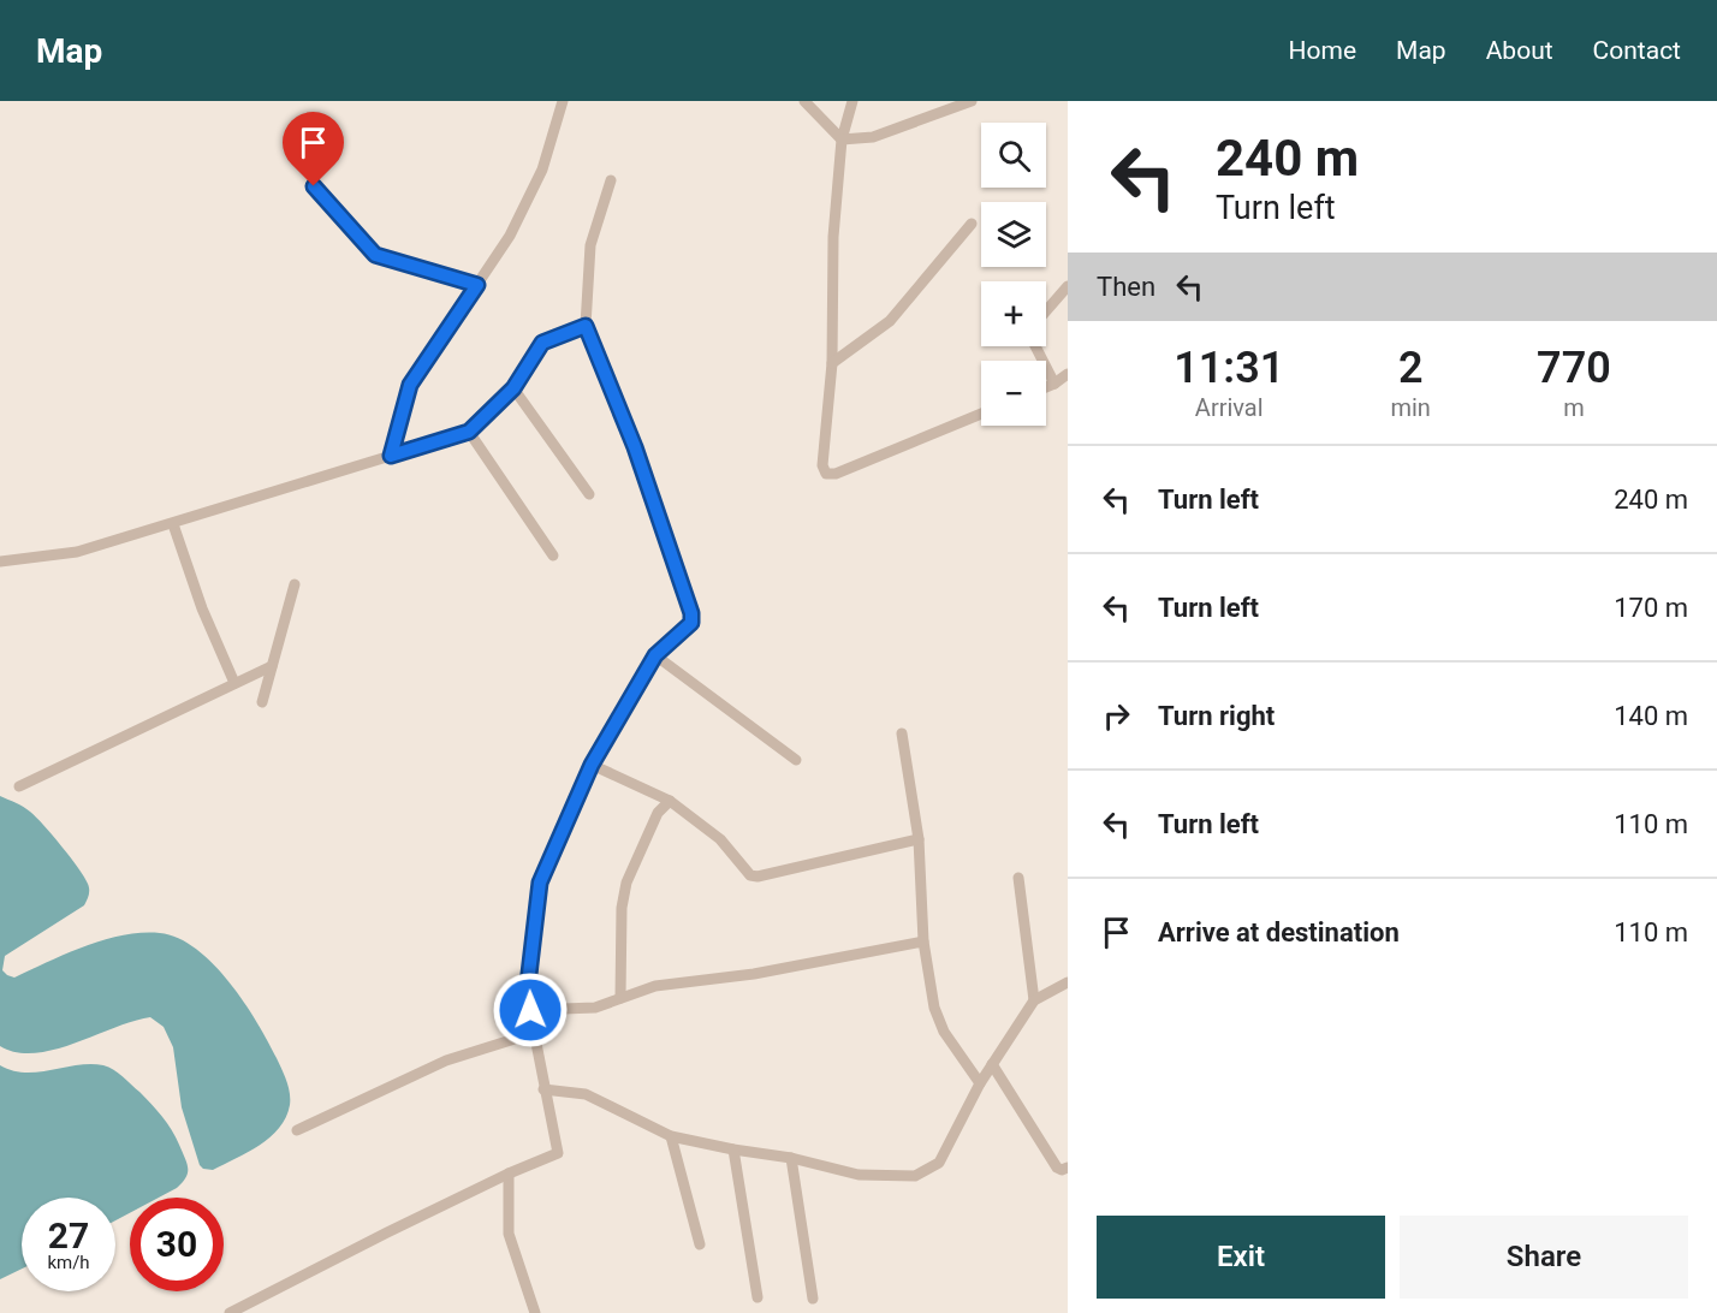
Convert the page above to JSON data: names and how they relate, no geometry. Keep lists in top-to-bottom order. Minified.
{"page":{"header":"Map","nav":["Home","Map","About","Contact"],"turn":["240 m","Turn left"],"map_buttons":["+","−"],"then":"Then","eta":["11:31","Arrival","2","min","770","m"],"list":[{"name":"Turn left","value":"240 m"},{"name":"Turn left","value":"170 m"},{"name":"Turn right","value":"140 m"},{"name":"Turn left","value":"110 m"},{"name":"Arrive at destination","value":"110 m"}],"speed":"27 km/h","limit":"30","buttons":["Exit","Share"]}}
